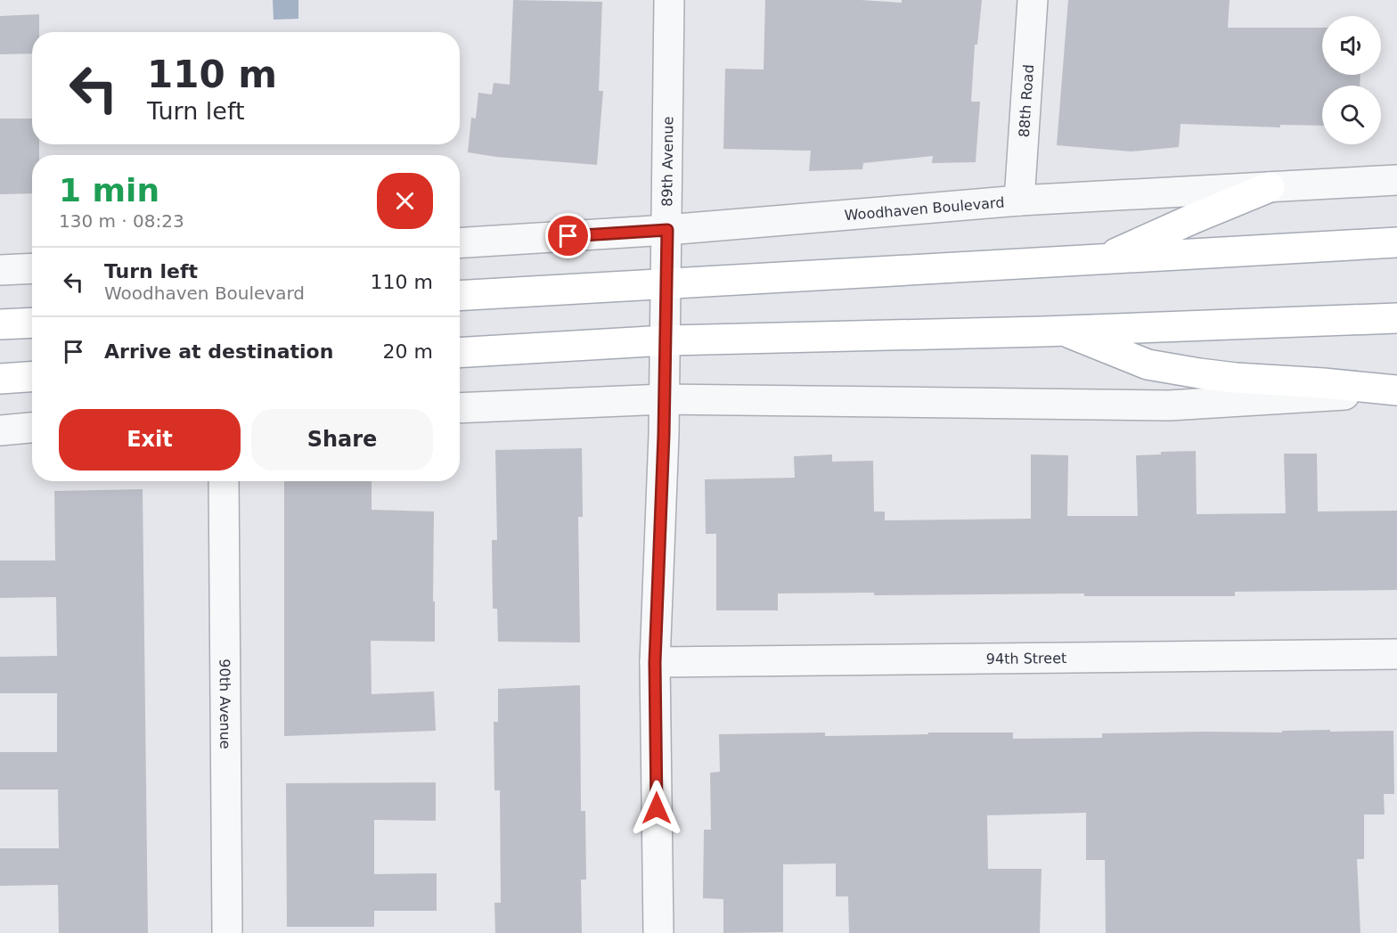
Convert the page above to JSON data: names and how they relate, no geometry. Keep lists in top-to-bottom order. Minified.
{"streets":{"street":["88th Road","89th Avenue","Woodhaven Boulevard","94th Street","90th Avenue"]},"crossings":[["88th Road","Woodhaven Boulevard"],["89th Avenue","Woodhaven Boulevard"],["89th Avenue","94th Street"]],"page":{"turn":["110 m","Turn left"],"heading":["1 min","130 m · 08:23"],"list":[{"name":"Turn left","note":"Woodhaven Boulevard","value":"110 m"},{"name":"Arrive at destination","value":"20 m"}],"buttons":["Exit","Share"]}}
